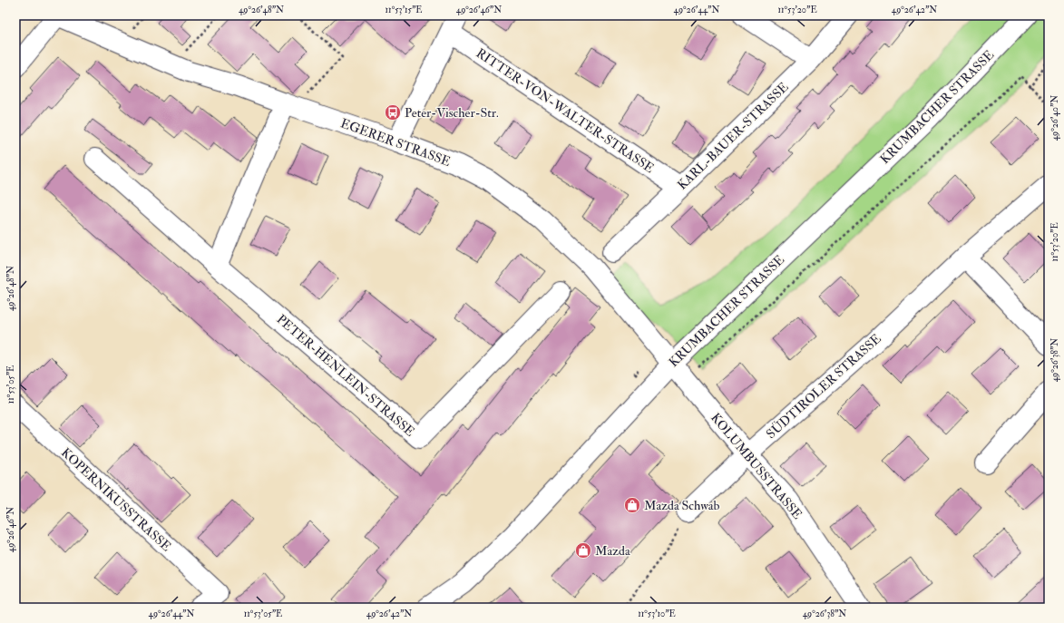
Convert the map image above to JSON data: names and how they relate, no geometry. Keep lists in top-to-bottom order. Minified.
{"streets":{"street":["KRUMBACHER STRASSE","RITTER-VON-WALTER-STRASSE","KARL-BAUER-STRASSE","EGERER STRASSE","PETER-HENLEIN-STRASSE","SÜDTIROLER STRASSE","KOLUMBUSSTRASSE","KOPERNIKUSSTRASSE"]},"crossings":[["KRUMBACHER STRASSE","EGERER STRASSE"],["KRUMBACHER STRASSE","KOLUMBUSSTRASSE"],["RITTER-VON-WALTER-STRASSE","KARL-BAUER-STRASSE"],["EGERER STRASSE","KOLUMBUSSTRASSE"],["SÜDTIROLER STRASSE","KOLUMBUSSTRASSE"]],"places":{"bus stop":["Peter-Vischer-Str."],"shop":["Mazda Schwab","Mazda"]},"coordinates":["49°26'48\"N","11°53'15\"E","49°26'46\"N","49°26'44\"N","11°53'20\"E","49°26'42\"N","49°26'40\"N","49°26'38\"N","11°53'05\"E","11°53'10\"E"]}
